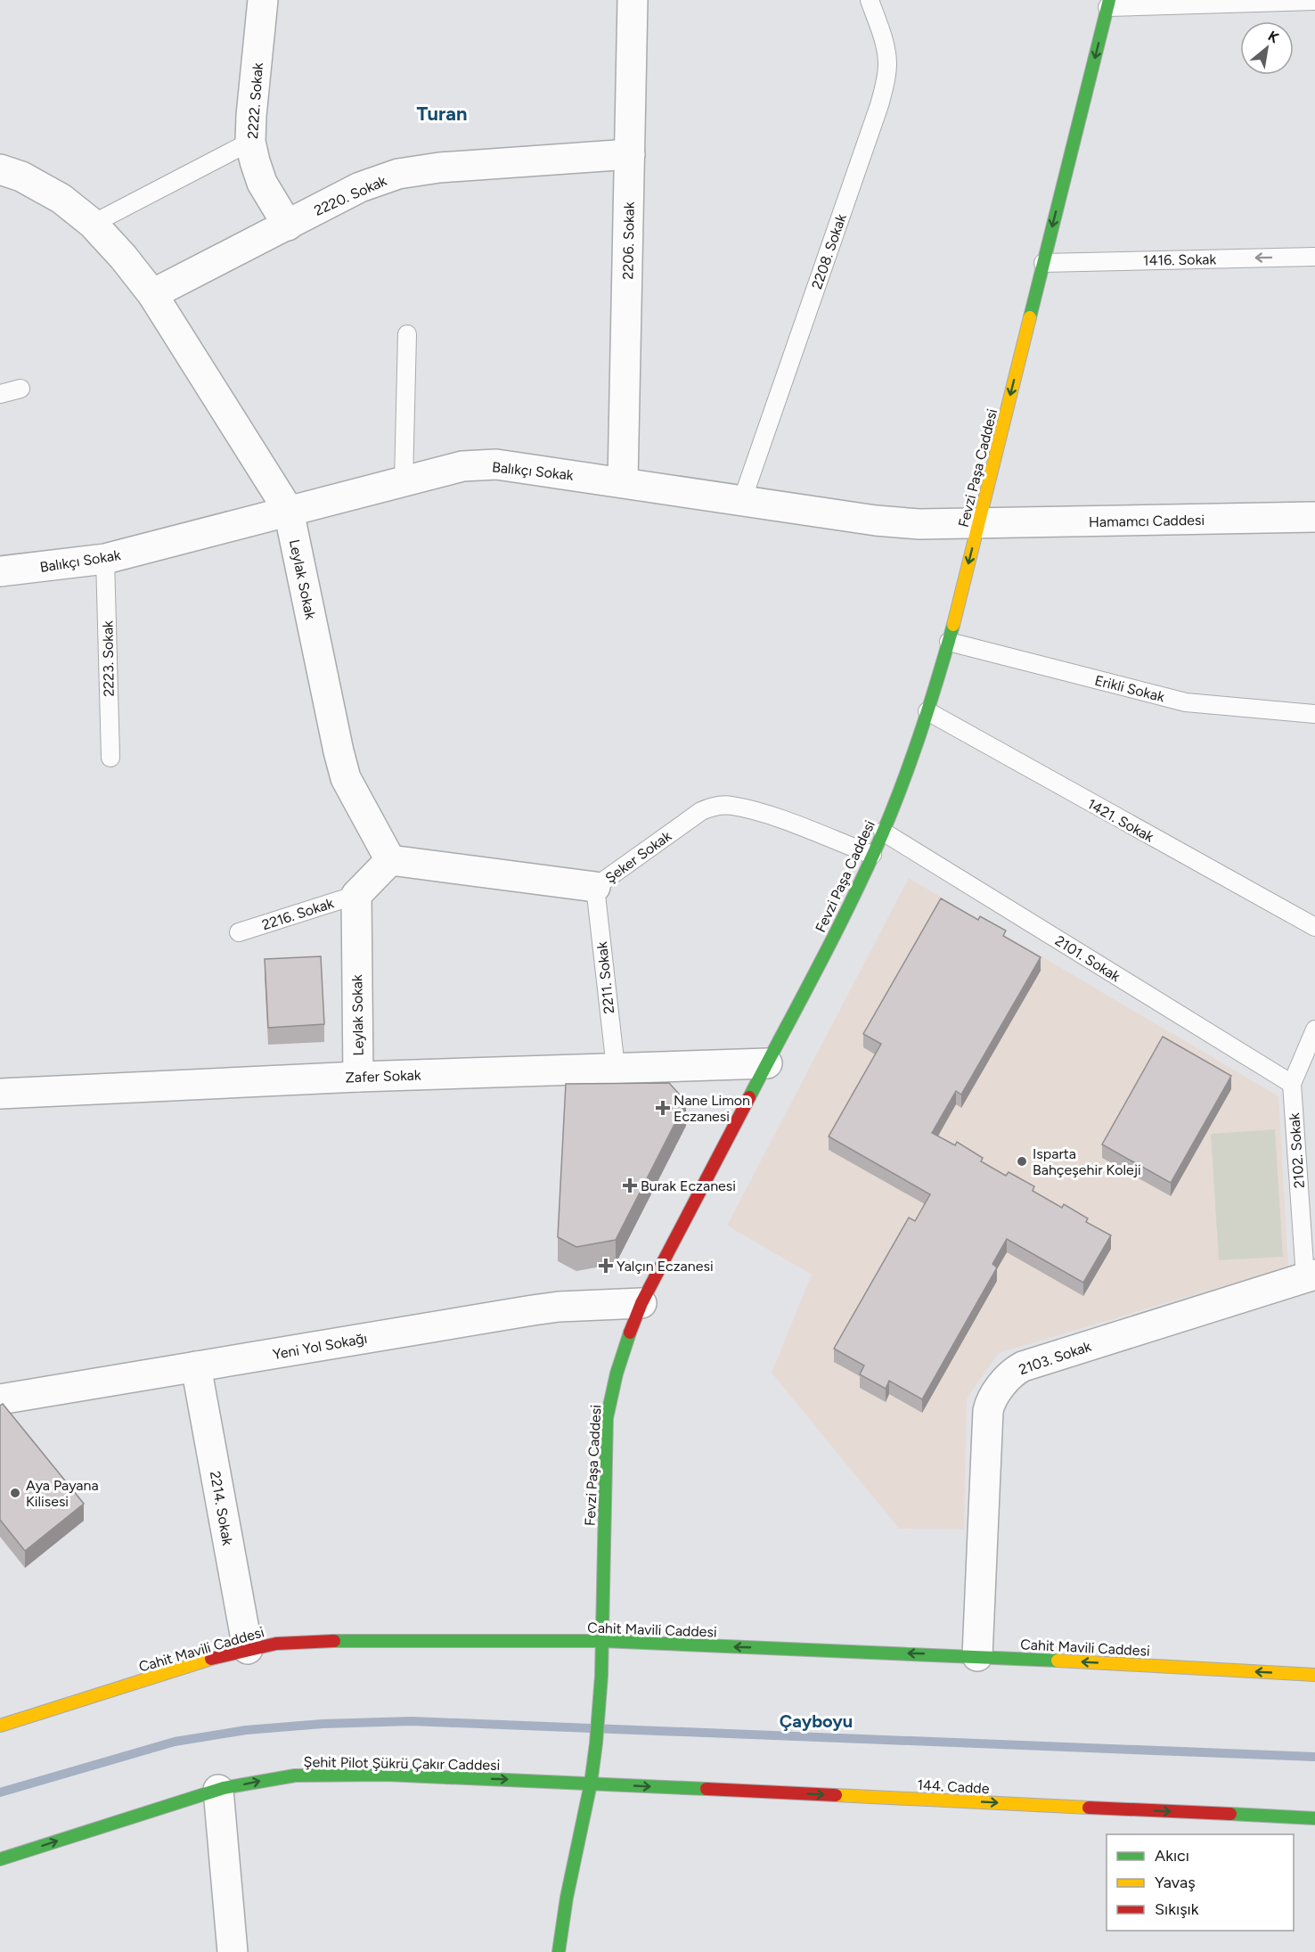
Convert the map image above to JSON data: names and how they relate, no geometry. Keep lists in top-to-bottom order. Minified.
{"streets":{"street":["2222. Sokak","2220. Sokak","2206. Sokak","Fevzi Paşa Caddesi","Balıkçı Sokak","Hamamcı Caddesi","Leylak Sokak","Şeker Sokak","Zafer Sokak","Yeni Yol Sokağı","2103. Sokak","2214. Sokak","Cahit Mavili Caddesi","Şehit Pilot Şükrü Çakır Caddesi","144. Cadde"],"lane":["2208. Sokak","1416. Sokak","2223. Sokak","Erikli Sokak","1421. Sokak","2216. Sokak","2101. Sokak","2211. Sokak","2102. Sokak"]},"crossings":[["2222. Sokak","2220. Sokak"],["2220. Sokak","2206. Sokak"],["2220. Sokak","Leylak Sokak"],["2206. Sokak","Balıkçı Sokak"],["2208. Sokak","Balıkçı Sokak"],["1416. Sokak","Fevzi Paşa Caddesi"],["Fevzi Paşa Caddesi","Balıkçı Sokak"],["Fevzi Paşa Caddesi","Hamamcı Caddesi"],["Fevzi Paşa Caddesi","Erikli Sokak"],["Fevzi Paşa Caddesi","1421. Sokak"],["Fevzi Paşa Caddesi","Şeker Sokak"],["Fevzi Paşa Caddesi","2101. Sokak"],["Fevzi Paşa Caddesi","Zafer Sokak"],["Fevzi Paşa Caddesi","Yeni Yol Sokağı"],["Fevzi Paşa Caddesi","Cahit Mavili Caddesi"],["Fevzi Paşa Caddesi","Şehit Pilot Şükrü Çakır Caddesi"],["Fevzi Paşa Caddesi","144. Cadde"],["Balıkçı Sokak","Hamamcı Caddesi"],["Balıkçı Sokak","Leylak Sokak"],["Balıkçı Sokak","2223. Sokak"],["Leylak Sokak","Şeker Sokak"],["Leylak Sokak","2216. Sokak"],["Leylak Sokak","Zafer Sokak"],["Şeker Sokak","2211. Sokak"],["2101. Sokak","2102. Sokak"],["2211. Sokak","Zafer Sokak"],["2102. Sokak","2103. Sokak"],["Yeni Yol Sokağı","2214. Sokak"],["2103. Sokak","Cahit Mavili Caddesi"],["2214. Sokak","Cahit Mavili Caddesi"],["Şehit Pilot Şükrü Çakır Caddesi","144. Cadde"]],"one_way":["1416. Sokak","Cahit Mavili Caddesi","Şehit Pilot Şükrü Çakır Caddesi","144. Cadde"],"districts":["Turan","Çayboyu"],"places":{"health":["Nane Limon Eczanesi","Burak Eczanesi","Yalçın Eczanesi"],"other":["Isparta Bahçeşehir Koleji","Aya Payana Kilisesi"]},"legend":["Akıcı","Yavaş","Sıkışık"],"north":"top right"}
